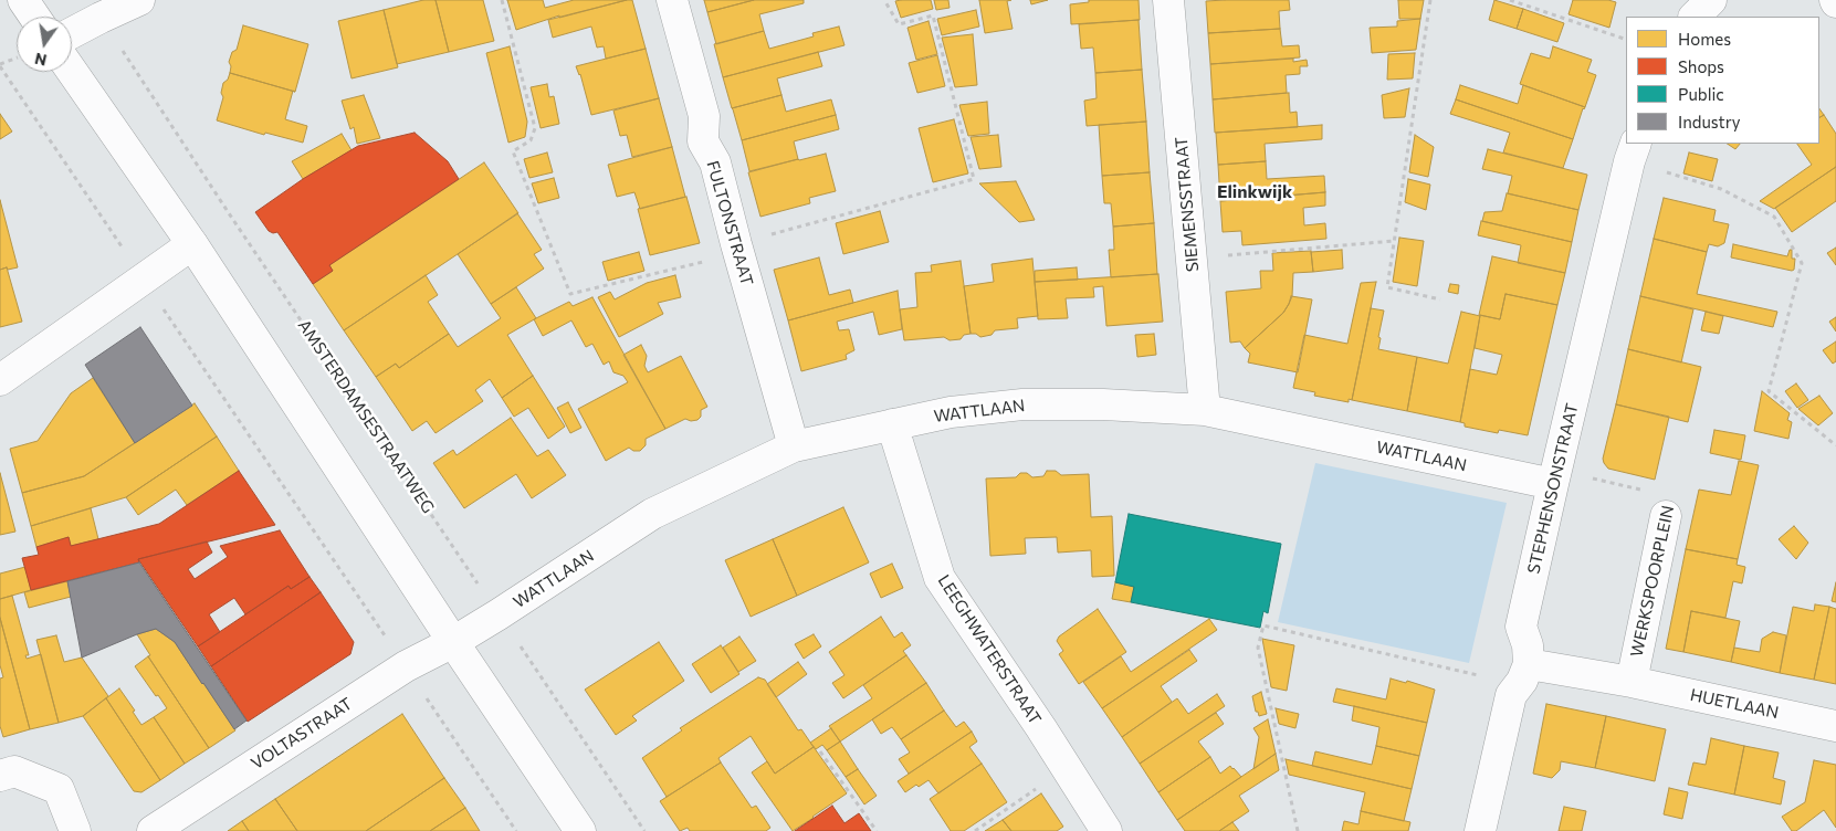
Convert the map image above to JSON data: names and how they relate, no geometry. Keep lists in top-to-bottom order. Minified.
{"streets":{"street":["SIEMENSSTRAAT","FULTONSTRAAT","WATTLAAN","STEPHENSONSTRAAT","WERKSPOORPLEIN","LEEGHWATERSTRAAT","HUETLAAN","VOLTASTRAAT"],"path":["AMSTERDAMSESTRAATWEG"]},"crossings":[["SIEMENSSTRAAT","WATTLAAN"],["FULTONSTRAAT","WATTLAAN"],["WATTLAAN","AMSTERDAMSESTRAATWEG"],["WATTLAAN","STEPHENSONSTRAAT"],["WATTLAAN","WERKSPOORPLEIN"],["WATTLAAN","LEEGHWATERSTRAAT"],["WATTLAAN","VOLTASTRAAT"],["STEPHENSONSTRAAT","WERKSPOORPLEIN"],["WERKSPOORPLEIN","HUETLAAN"]],"districts":["Elinkwijk"],"legend":["Homes","Shops","Public","Industry"],"north":"bottom"}
